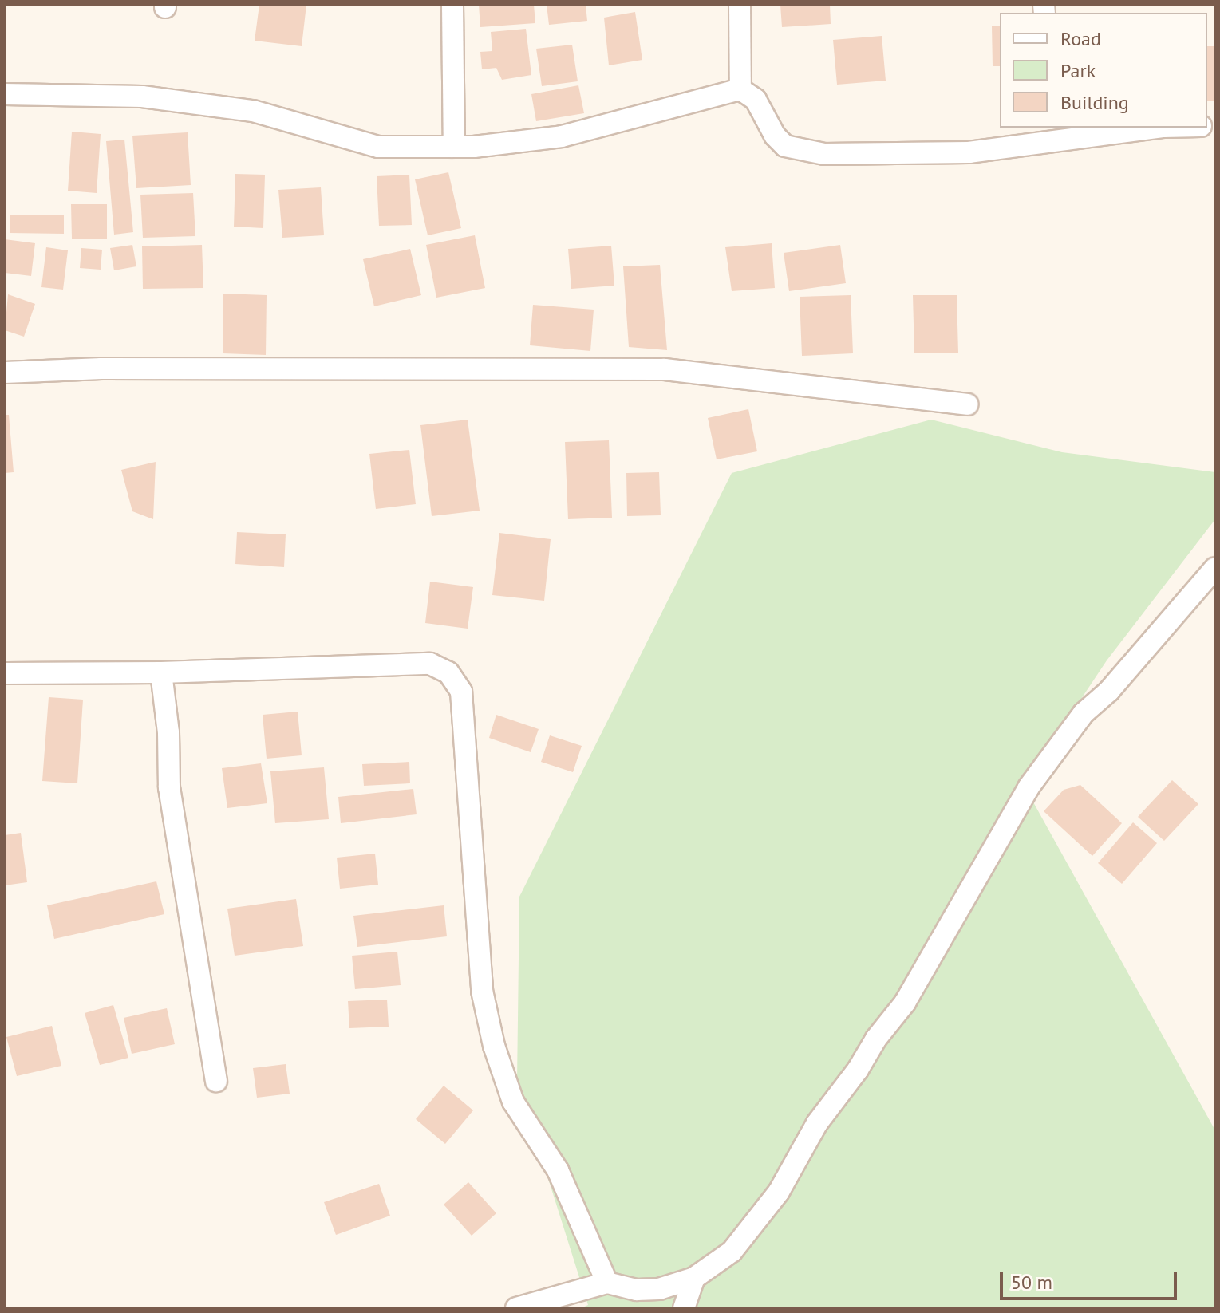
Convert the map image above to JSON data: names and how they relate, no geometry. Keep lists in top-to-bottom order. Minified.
{"legend":["Road","Park","Building"],"scale_bar":"50 m"}
